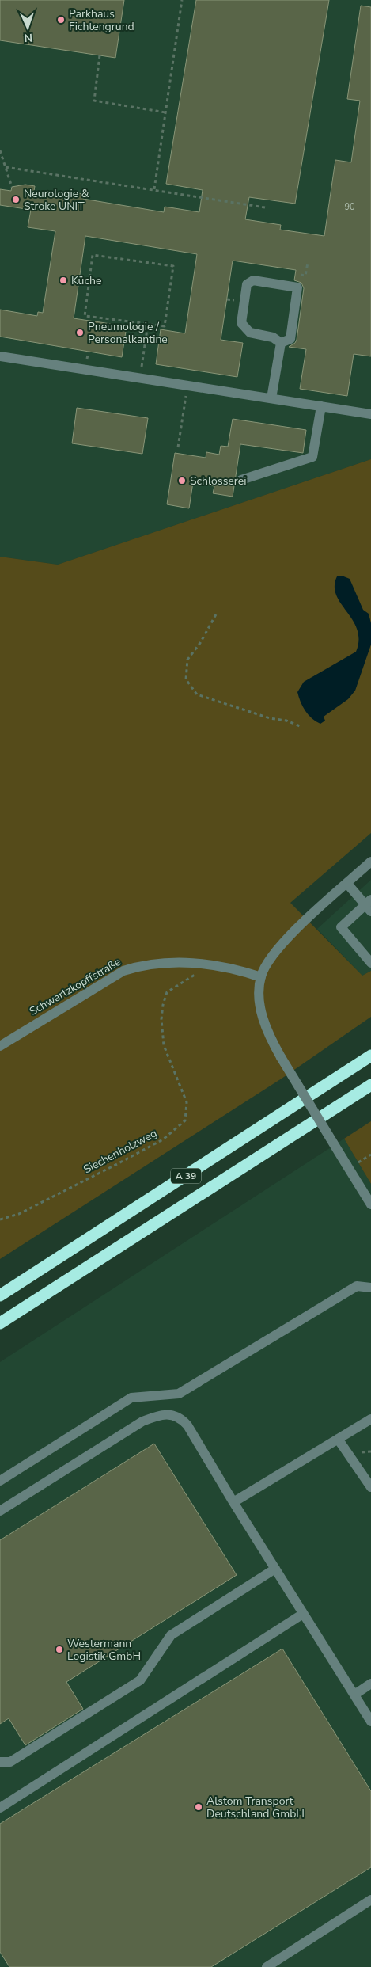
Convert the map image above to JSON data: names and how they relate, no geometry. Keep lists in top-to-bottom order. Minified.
{"streets":{"highway":["A 39"],"street":["Schwartzkopffstraße"],"path":["Siechenholzweg"]},"crossings":[["Schwartzkopffstraße","Siechenholzweg"]],"places":["Parkhaus Fichtengrund","Neurologie & Stroke UNIT","Küche","Pneumologie / Personalkantine","Schlosserei","Westermann Logistik GmbH","Alstom Transport Deutschland GmbH"],"house_numbers":["90"],"north":"bottom"}
